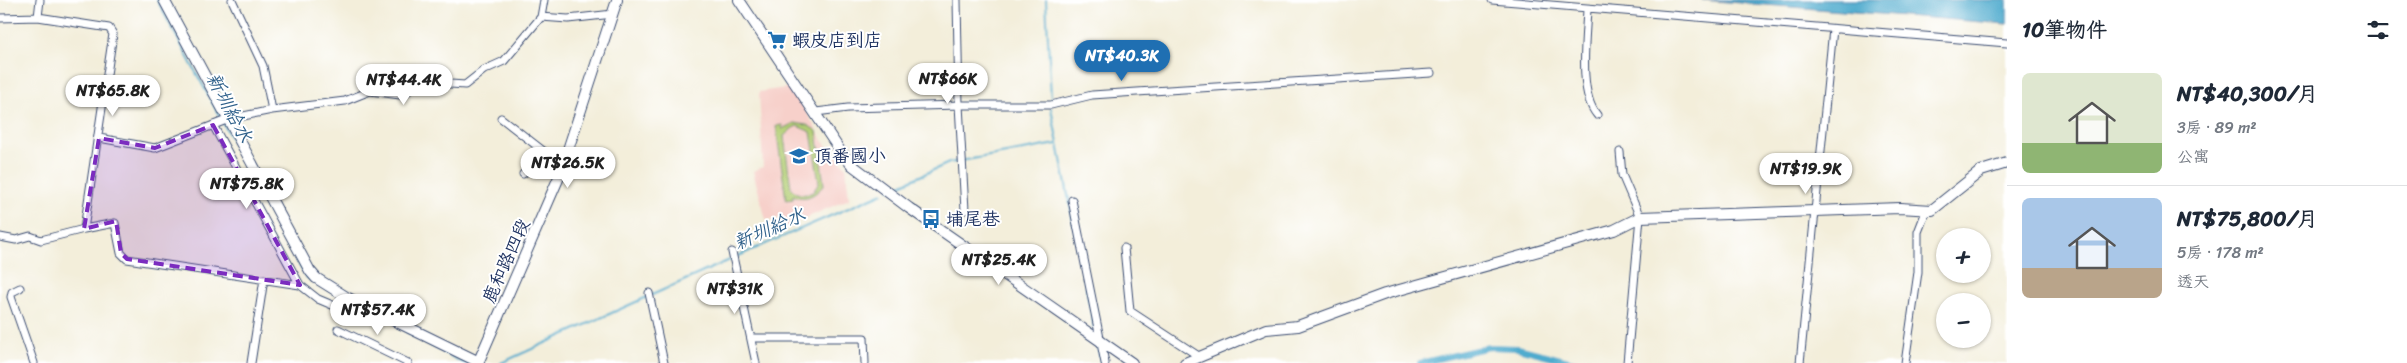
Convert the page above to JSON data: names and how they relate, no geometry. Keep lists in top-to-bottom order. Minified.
{"streets":{"street":["鹿和路四段"]},"water":["新圳給水"],"places":{"supermarket":["蝦皮店到店"],"school or university":["頂番國小"],"bus stop":["埔尾巷"]},"page":{"heading":"10筆物件","price":["NT$40.3K","NT$66K","NT$44.4K","NT$65.8K","NT$26.5K","NT$19.9K","NT$75.8K","NT$25.4K","NT$31K","NT$57.4K"],"list":[{"name":"NT$40,300/月","note":"3房 · 89 m² · 公寓"},{"name":"NT$75,800/月","note":"5房 · 178 m² · 透天"}],"map_buttons":["+","−"]}}
